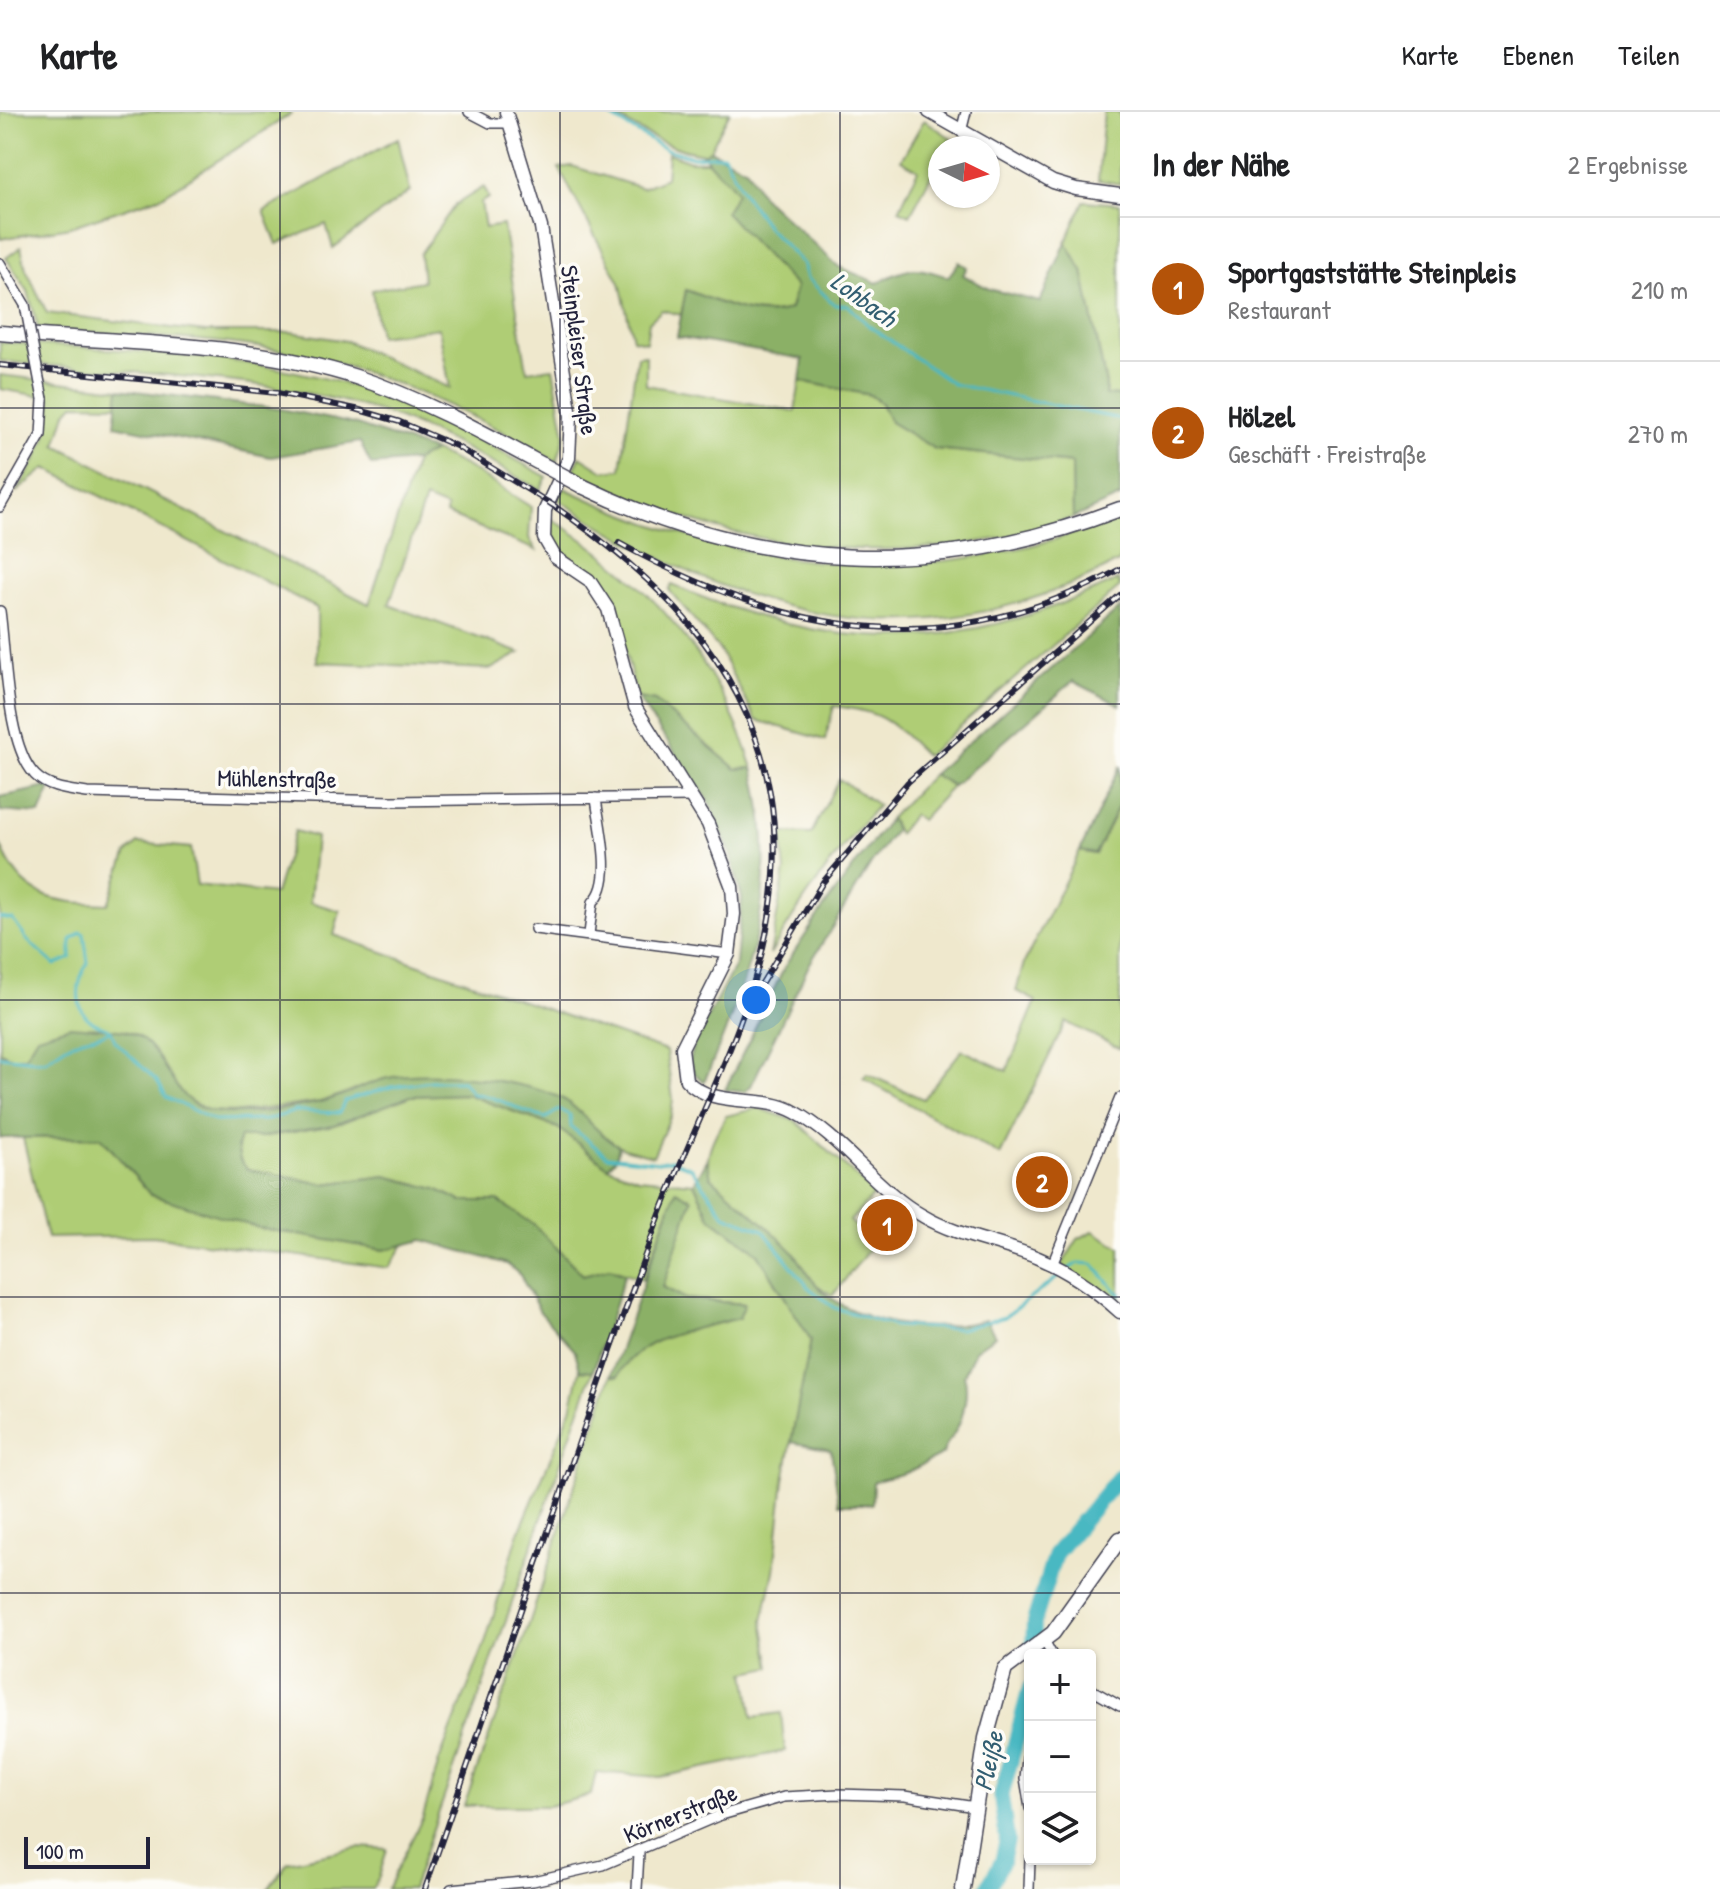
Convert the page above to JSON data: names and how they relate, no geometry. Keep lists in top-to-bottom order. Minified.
{"streets":{"street":["Steinpleiser Straße","Mühlenstraße","Körnerstraße"]},"crossings":[["Steinpleiser Straße","Mühlenstraße"]],"water":["Lohbach","Pleiße"],"scale_bar":"100 m","north":"right","page":{"header":"Karte","nav":["Karte","Ebenen","Teilen"],"heading":["In der Nähe","2 Ergebnisse"],"list":[{"mark":"1","name":"Sportgaststätte Steinpleis","note":"Restaurant","value":"210 m"},{"mark":"2","name":"Hölzel","note":"Geschäft · Freistraße","value":"270 m"}],"pins":["2","1"],"map_buttons":["+","−"],"scale":"100 m"}}
